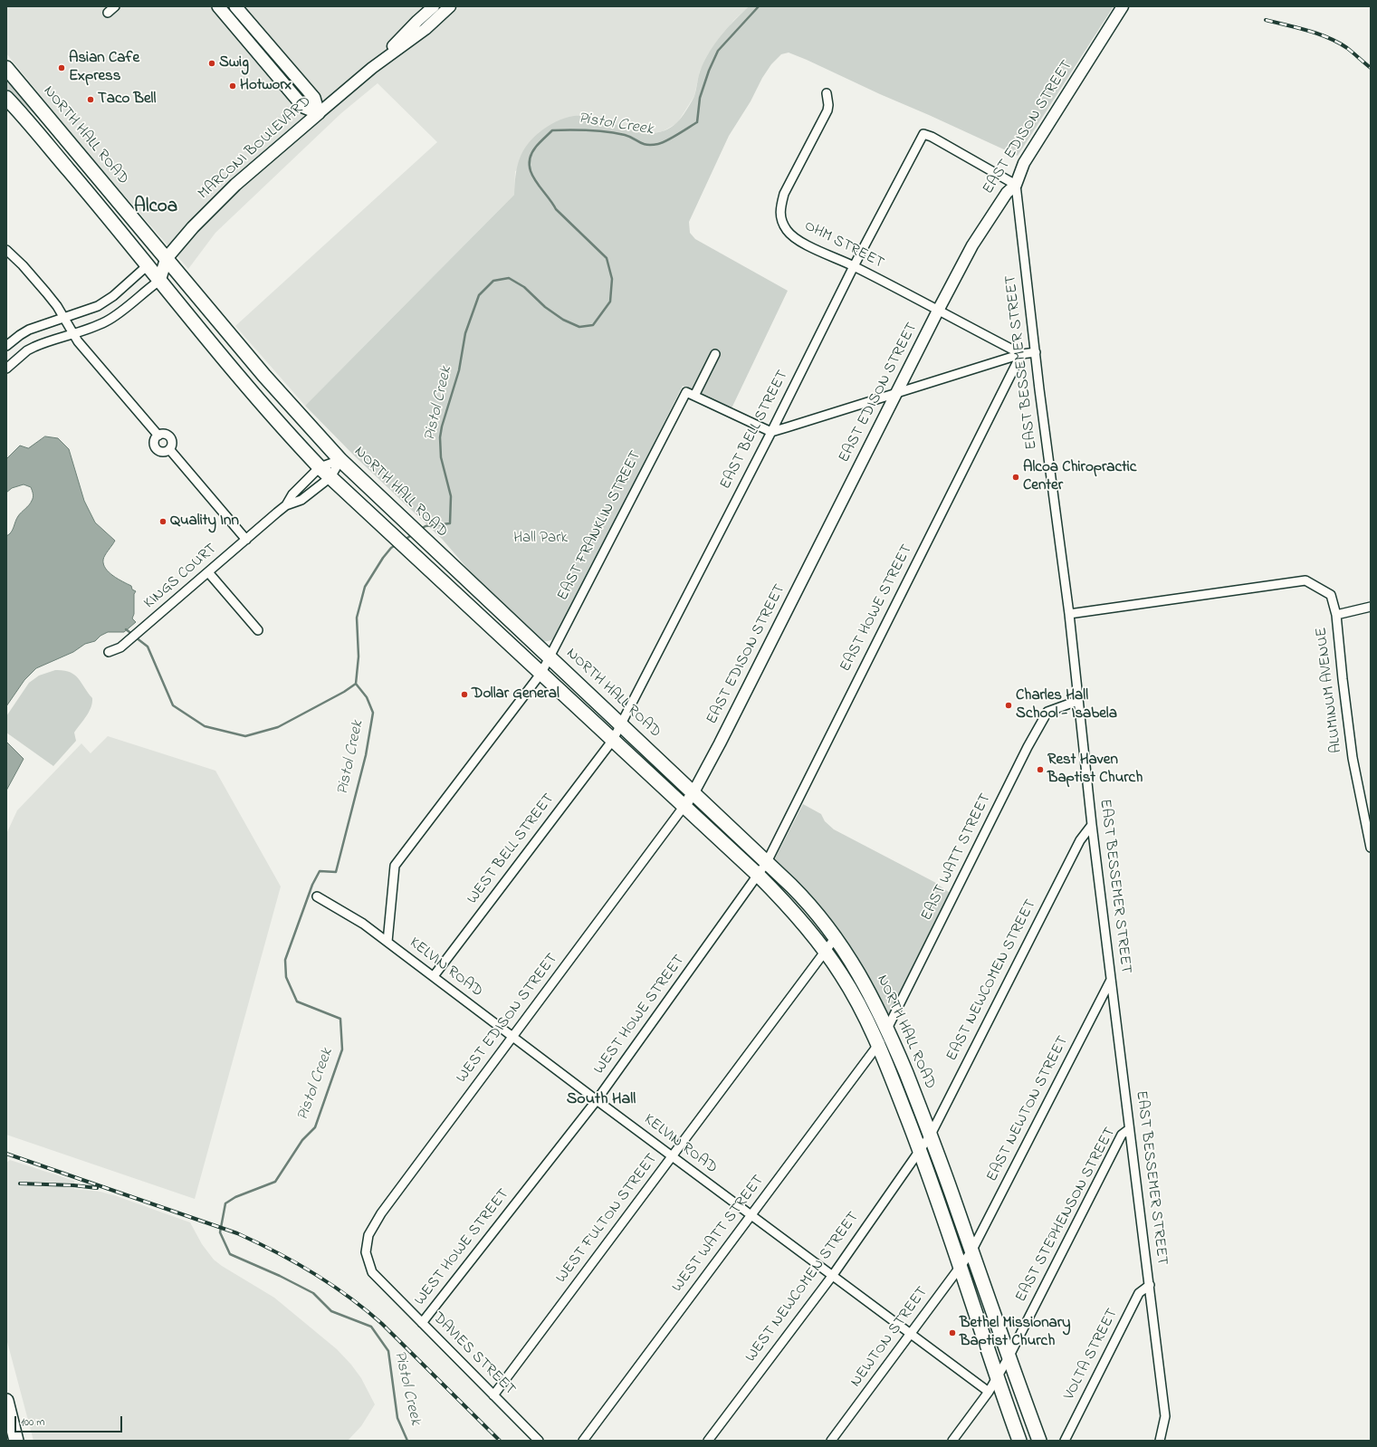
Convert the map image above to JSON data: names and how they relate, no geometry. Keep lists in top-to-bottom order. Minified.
{"streets":{"main road":["NORTH HALL ROAD","MARCONI BOULEVARD"],"street":["EAST EDISON STREET","OHM STREET","EAST BESSEMER STREET","EAST BELL STREET","EAST FRANKLIN STREET","KINGS COURT","EAST HOWE STREET","ALUMINUM AVENUE","WEST BELL STREET","EAST WATT STREET","KELVIN ROAD","EAST NEWCOMEN STREET","WEST HOWE STREET","WEST EDISON STREET","EAST NEWTON STREET","EAST STEPHENSON STREET","WEST FULTON STREET","WEST WATT STREET","WEST NEWCOMEN STREET","NEWTON STREET","DAVIES STREET","VOLTA STREET"]},"crossings":[["EAST EDISON STREET","NORTH HALL ROAD"],["EAST EDISON STREET","OHM STREET"],["EAST EDISON STREET","EAST BESSEMER STREET"],["EAST EDISON STREET","EAST BELL STREET"],["EAST EDISON STREET","WEST EDISON STREET"],["NORTH HALL ROAD","MARCONI BOULEVARD"],["NORTH HALL ROAD","EAST BELL STREET"],["NORTH HALL ROAD","EAST FRANKLIN STREET"],["NORTH HALL ROAD","KINGS COURT"],["NORTH HALL ROAD","EAST HOWE STREET"],["NORTH HALL ROAD","WEST BELL STREET"],["NORTH HALL ROAD","EAST WATT STREET"],["NORTH HALL ROAD","EAST NEWCOMEN STREET"],["NORTH HALL ROAD","WEST HOWE STREET"],["NORTH HALL ROAD","WEST EDISON STREET"],["NORTH HALL ROAD","EAST NEWTON STREET"],["NORTH HALL ROAD","EAST STEPHENSON STREET"],["NORTH HALL ROAD","WEST FULTON STREET"],["NORTH HALL ROAD","WEST WATT STREET"],["NORTH HALL ROAD","WEST NEWCOMEN STREET"],["NORTH HALL ROAD","NEWTON STREET"],["OHM STREET","EAST BELL STREET"],["OHM STREET","EAST HOWE STREET"],["EAST BESSEMER STREET","EAST BELL STREET"],["EAST BESSEMER STREET","ALUMINUM AVENUE"],["EAST BESSEMER STREET","EAST WATT STREET"],["EAST BESSEMER STREET","EAST NEWCOMEN STREET"],["EAST BESSEMER STREET","EAST NEWTON STREET"],["EAST BESSEMER STREET","EAST STEPHENSON STREET"],["EAST BESSEMER STREET","VOLTA STREET"],["EAST BELL STREET","WEST BELL STREET"],["EAST FRANKLIN STREET","KELVIN ROAD"],["EAST HOWE STREET","WEST HOWE STREET"],["WEST BELL STREET","KELVIN ROAD"],["EAST WATT STREET","WEST WATT STREET"],["KELVIN ROAD","WEST HOWE STREET"],["KELVIN ROAD","WEST EDISON STREET"],["KELVIN ROAD","EAST STEPHENSON STREET"],["KELVIN ROAD","WEST FULTON STREET"],["KELVIN ROAD","WEST WATT STREET"],["KELVIN ROAD","WEST NEWCOMEN STREET"],["KELVIN ROAD","NEWTON STREET"],["EAST NEWCOMEN STREET","WEST NEWCOMEN STREET"],["WEST HOWE STREET","DAVIES STREET"],["WEST EDISON STREET","DAVIES STREET"],["EAST NEWTON STREET","NEWTON STREET"],["WEST FULTON STREET","DAVIES STREET"]],"districts":["Alcoa","South Hall"],"water":["Pistol Creek"],"parks":["Hall Park"],"places":["Swig","Asian Cafe Express","Hotworx","Taco Bell","Alcoa Chiropractic Center","Quality Inn","Dollar General","Charles Hall School - Isabela","Rest Haven Baptist Church","Bethel Missionary Baptist Church"],"scale_bar":"100 m"}
